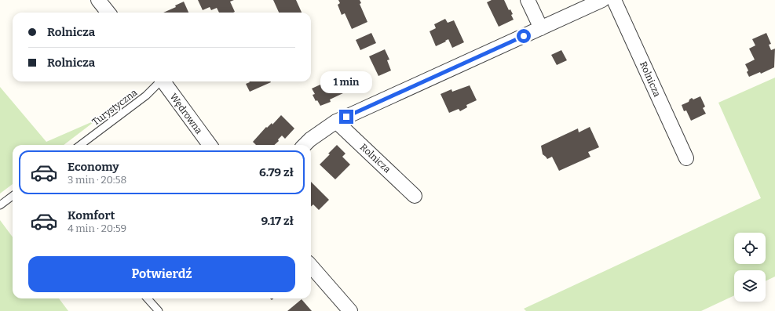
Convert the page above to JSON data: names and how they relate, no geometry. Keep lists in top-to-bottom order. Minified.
{"streets":{"street":["Rolnicza","Wędrowna"],"lane":["Turystyczna"]},"page":{"banner":["Rolnicza","Rolnicza"],"bubble":"1 min","list":[{"name":"Economy","note":"3 min · 20:58","value":"6.79 zł"},{"name":"Komfort","note":"4 min · 20:59","value":"9.17 zł"}],"buttons":"Potwierdź"}}
